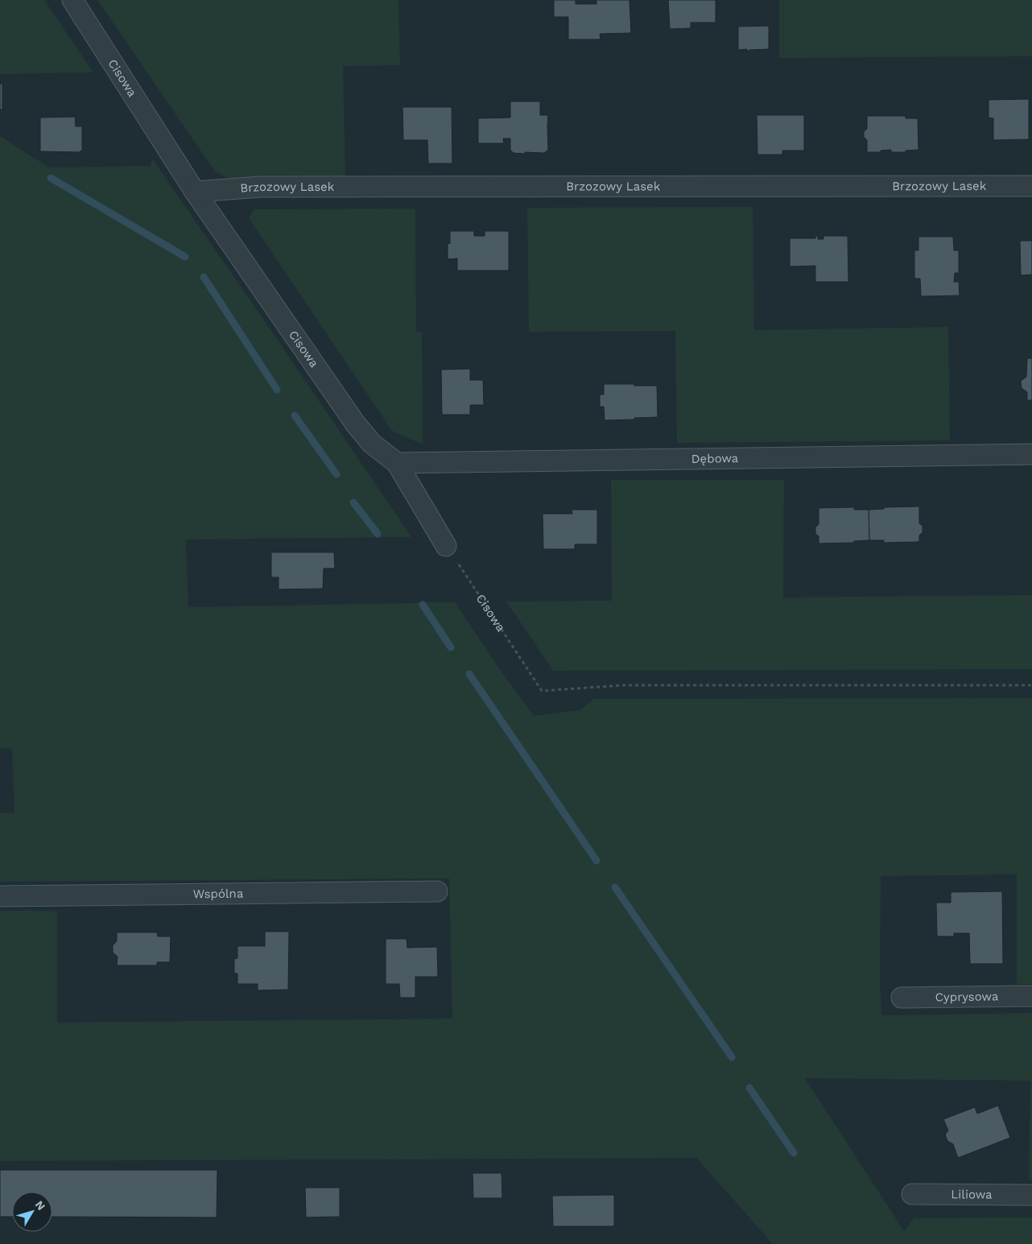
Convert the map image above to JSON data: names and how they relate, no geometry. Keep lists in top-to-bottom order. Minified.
{"streets":{"street":["Cisowa","Brzozowy Lasek","Dębowa","Wspólna","Cyprysowa","Liliowa"]},"crossings":[["Cisowa","Brzozowy Lasek"],["Cisowa","Dębowa"]],"north":"top right"}
